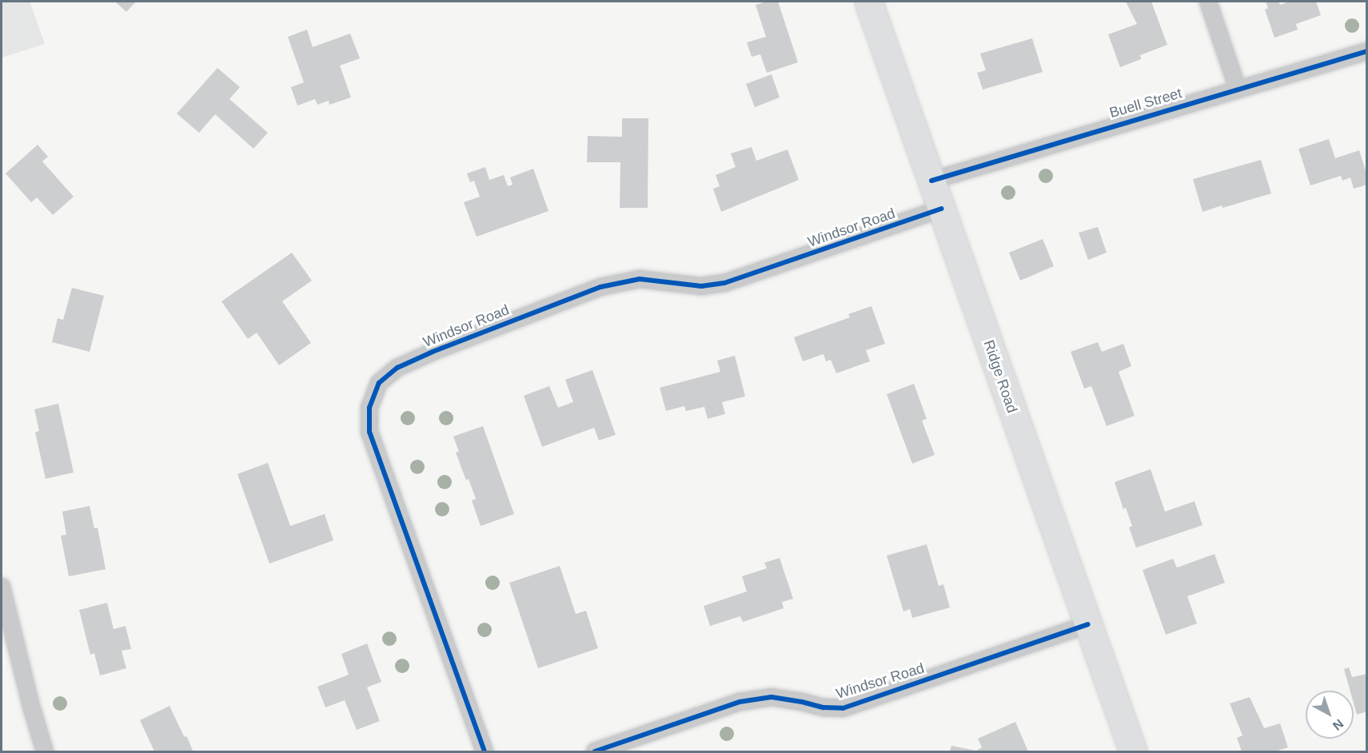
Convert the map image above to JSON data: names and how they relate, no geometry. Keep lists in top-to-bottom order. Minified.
{"streets":{"main road":["Ridge Road"],"street":["Buell Street","Windsor Road"]},"crossings":[["Buell Street","Ridge Road"],["Windsor Road","Ridge Road"]],"north":"bottom right"}
